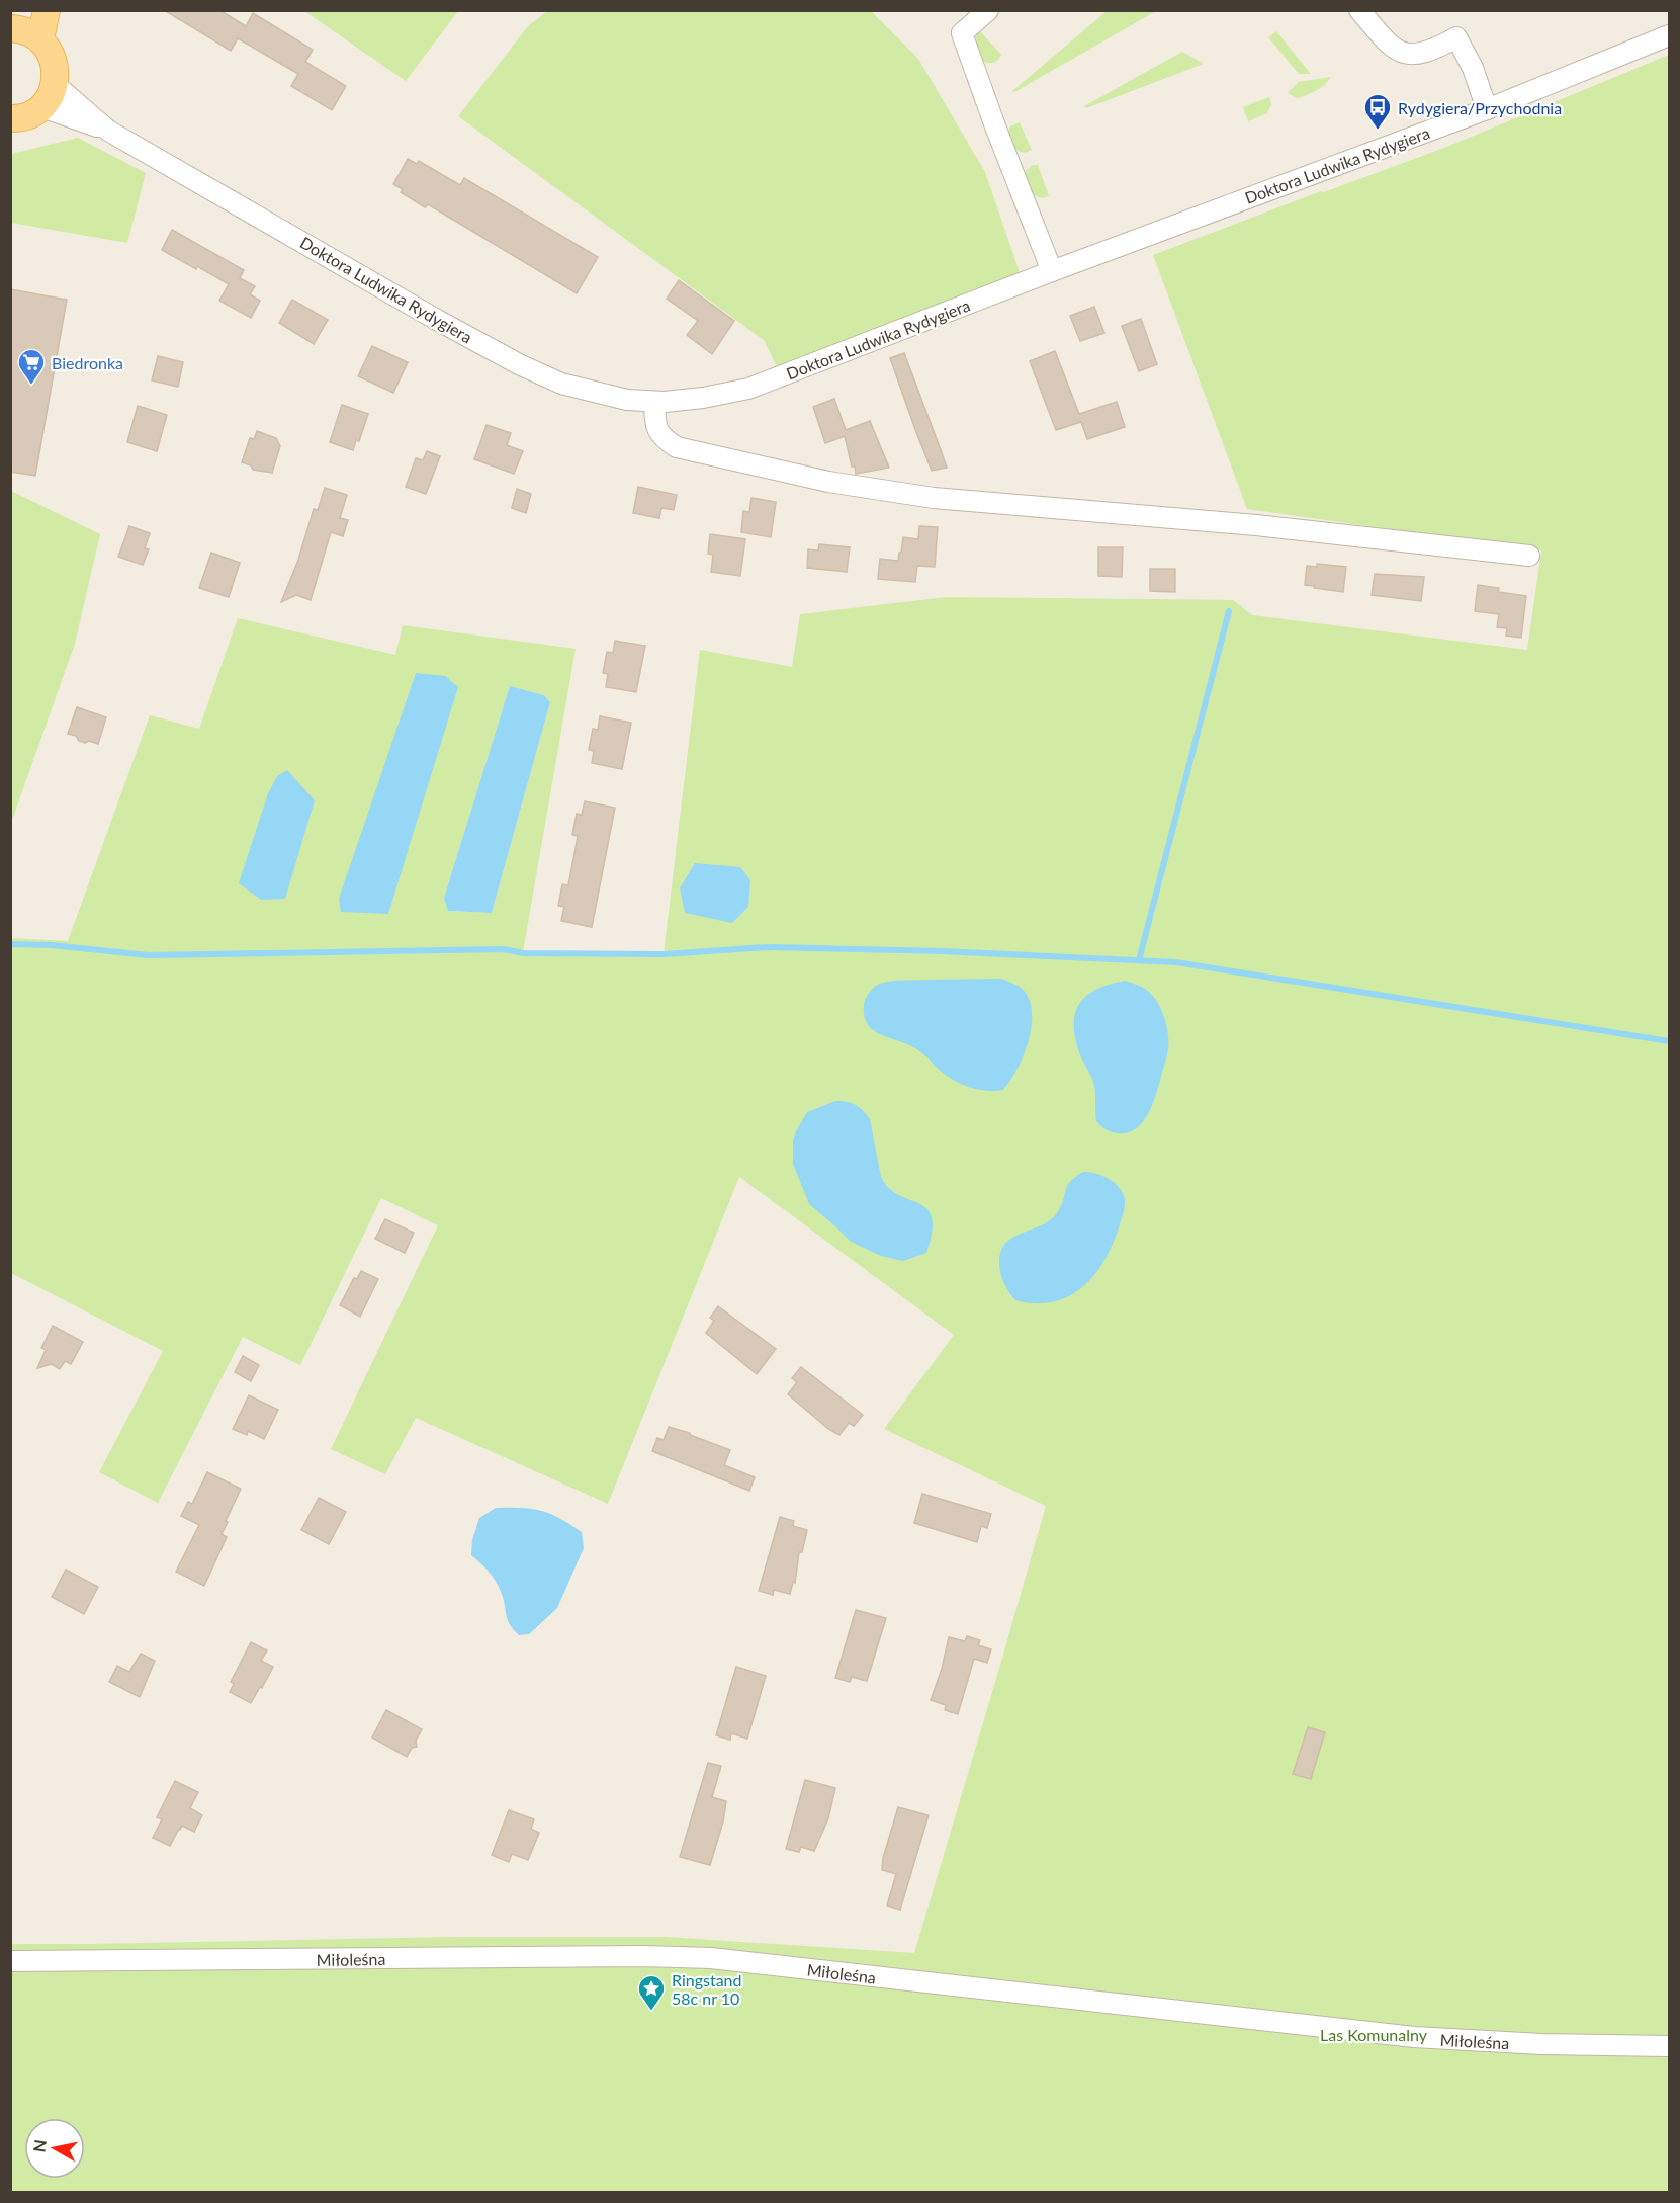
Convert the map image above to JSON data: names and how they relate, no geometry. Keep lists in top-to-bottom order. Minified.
{"streets":{"street":["Doktora Ludwika Rydygiera","Miłoleśna"]},"parks":["Las Komunalny"],"places":{"bus stop":["Rydygiera/Przychodnia"],"supermarket":["Biedronka"],"place":["Ringstand 58c nr 10"]},"north":"left"}
